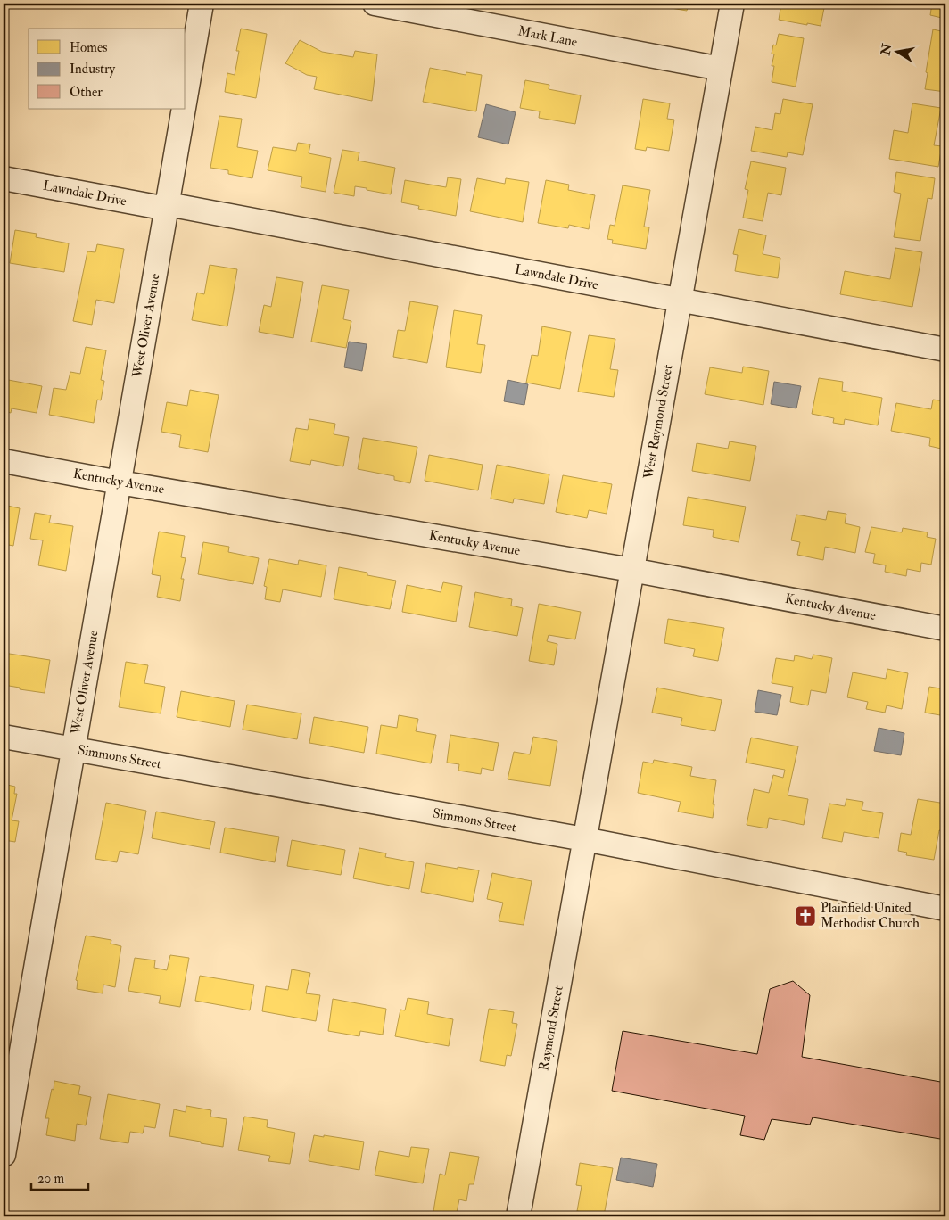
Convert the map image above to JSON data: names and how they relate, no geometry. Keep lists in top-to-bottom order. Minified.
{"streets":{"street":["Mark Lane","Lawndale Drive","West Oliver Avenue","West Raymond Street","Kentucky Avenue","Simmons Street","Raymond Street"]},"crossings":[["Mark Lane","West Raymond Street"],["Lawndale Drive","West Oliver Avenue"],["Lawndale Drive","West Raymond Street"],["West Oliver Avenue","Kentucky Avenue"],["West Oliver Avenue","Simmons Street"],["West Raymond Street","Kentucky Avenue"],["West Raymond Street","Simmons Street"],["West Raymond Street","Raymond Street"],["Simmons Street","Raymond Street"]],"places":{"church":["Plainfield United Methodist Church"]},"legend":["Homes","Industry","Other"],"scale_bar":"20 m","north":"left"}
